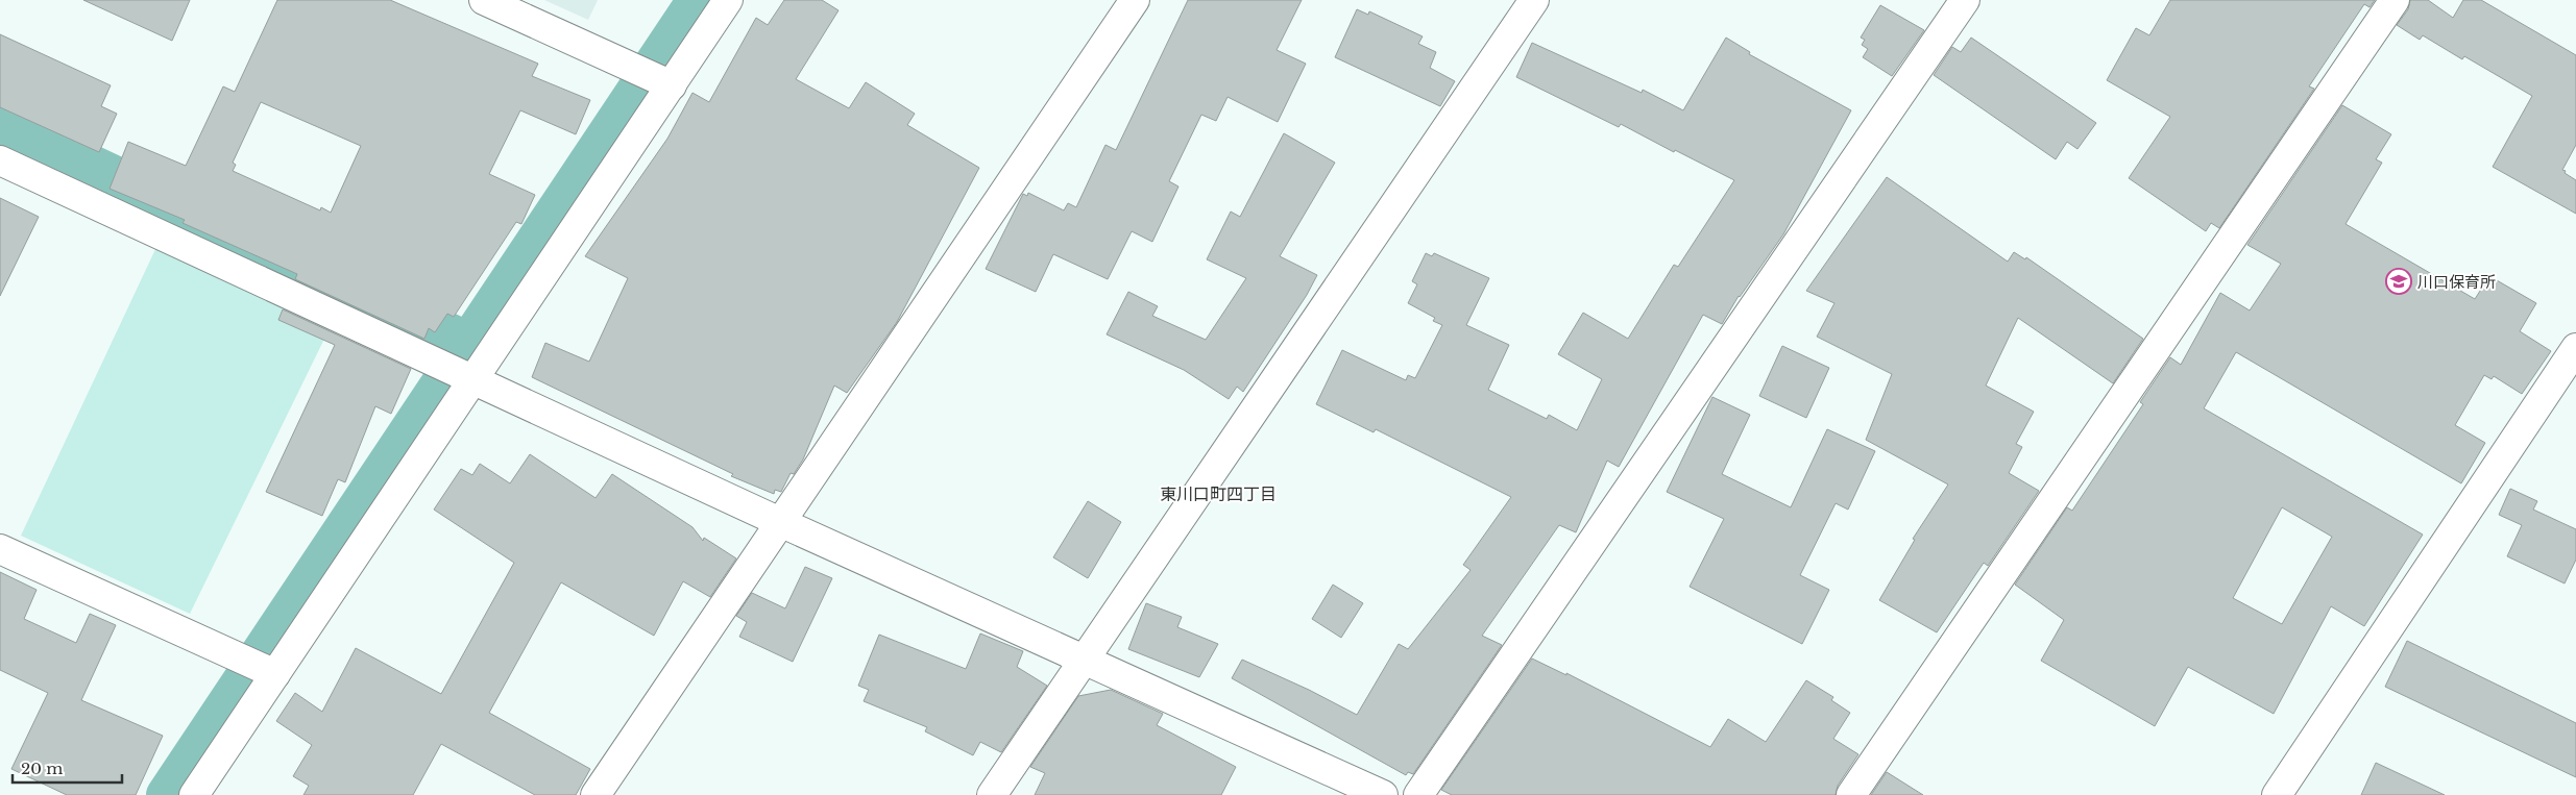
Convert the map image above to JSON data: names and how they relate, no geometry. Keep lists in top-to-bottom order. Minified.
{"districts":["東川口町四丁目"],"places":{"school or university":["川口保育所"]},"scale_bar":"20 m"}
